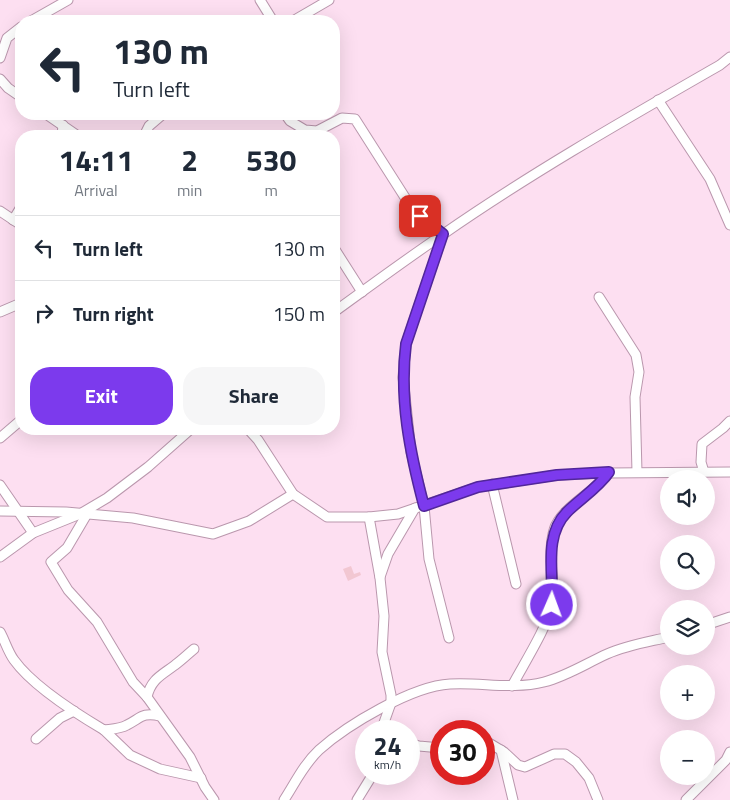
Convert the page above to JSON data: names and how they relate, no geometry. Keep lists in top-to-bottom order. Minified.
{"page":{"turn":["130 m","Turn left"],"eta":["14:11","Arrival","2","min","530","m"],"list":[{"name":"Turn left","value":"130 m"},{"name":"Turn right","value":"150 m"}],"buttons":["Exit","Share"],"map_buttons":["+","−"],"speed":"24 km/h","limit":"30"}}
